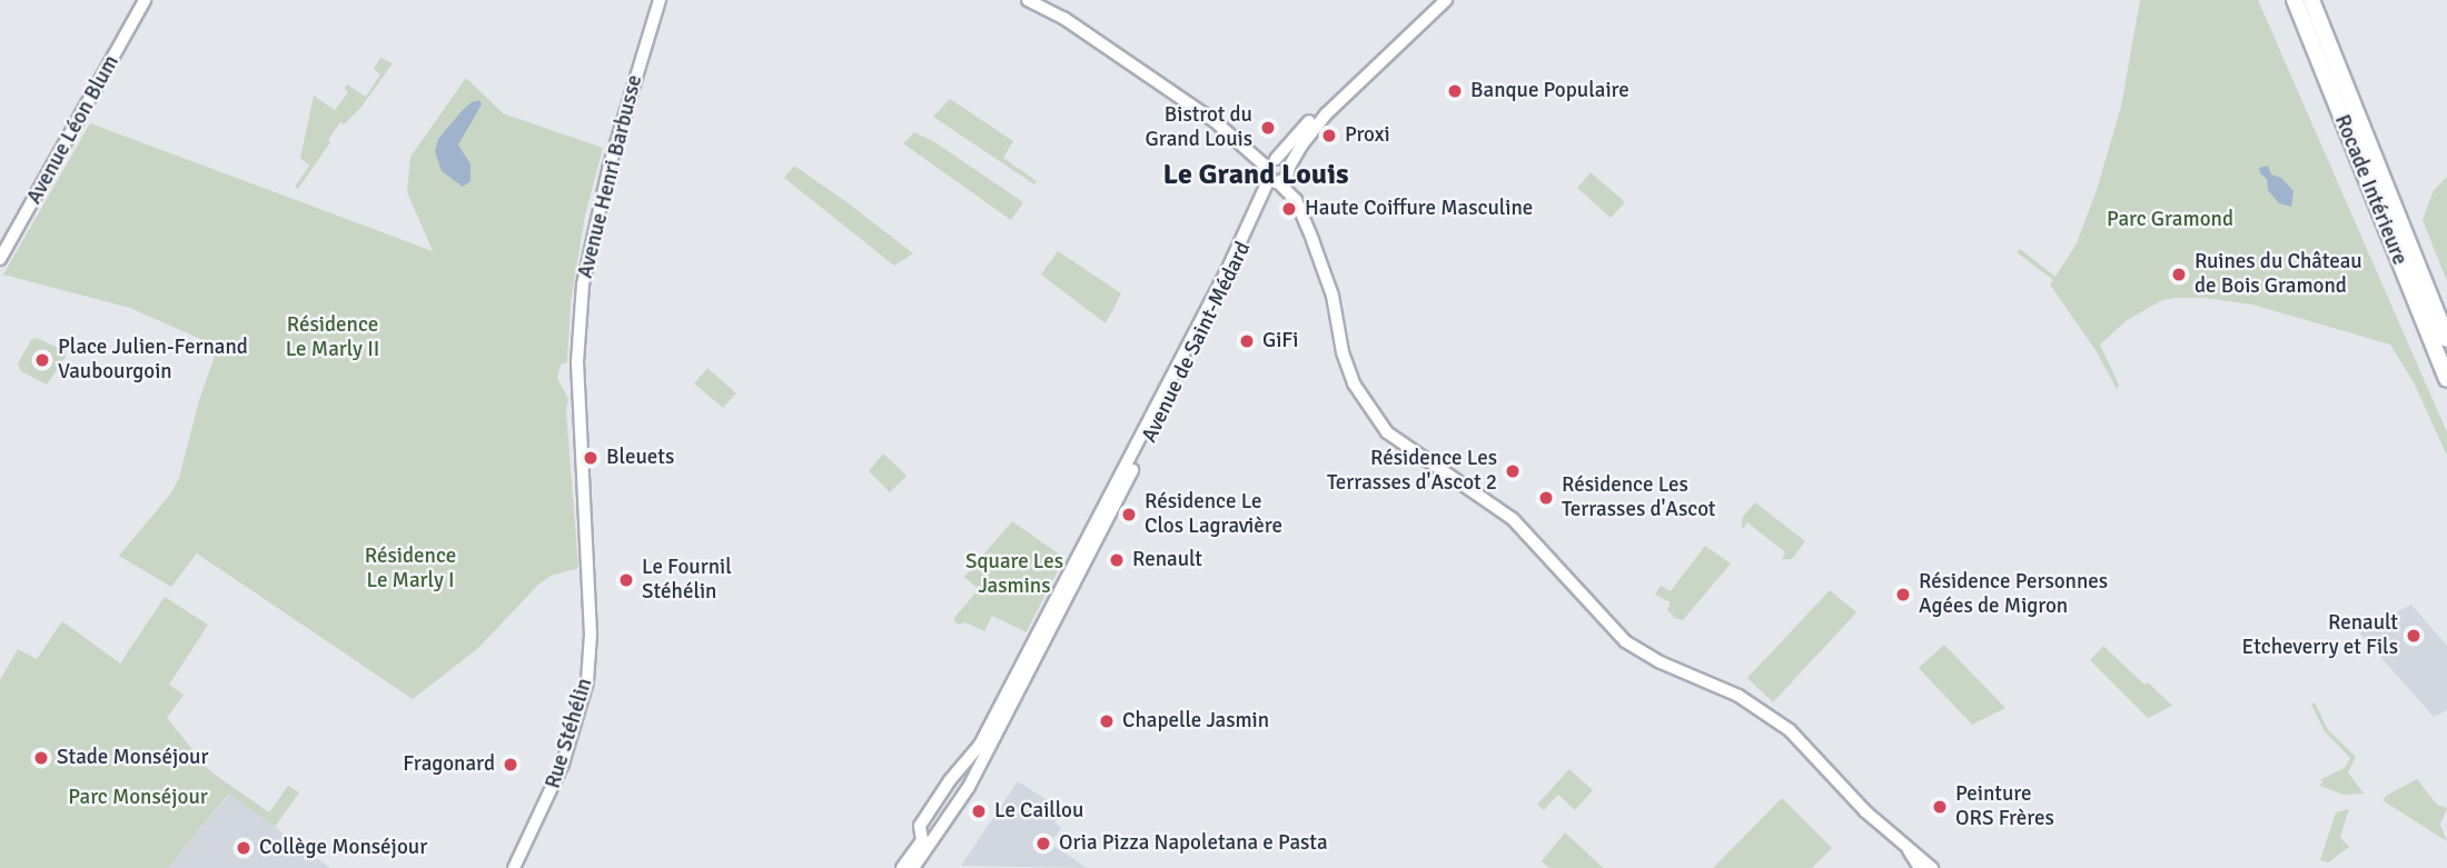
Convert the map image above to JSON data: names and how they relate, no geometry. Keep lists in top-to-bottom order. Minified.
{"streets":{"highway":["Rocade Intérieure"],"street":["Avenue Léon Blum","Avenue Henri Barbusse","Avenue de Saint-Médard","Rue Stéhélin"]},"crossings":[["Avenue Henri Barbusse","Rue Stéhélin"]],"districts":["Le Grand Louis"],"parks":["Parc Gramond","Résidence Le Marly II","Résidence Le Marly I","Square Les Jasmins","Parc Monséjour"],"places":["Banque Populaire","Bistrot du Grand Louis","Proxi","Haute Coiffure Masculine","Ruines du Château de Bois Gramond","GiFi","Place Julien-Fernand Vaubourgoin","Bleuets","Résidence Les Terrasses d'Ascot 2","Résidence Les Terrasses d'Ascot","Résidence Le Clos Lagravière","Renault","Le Fournil Stéhélin","Résidence Personnes Agées de Migron","Renault Etcheverry et Fils","Chapelle Jasmin","Stade Monséjour","Fragonard","Peinture ORS Frères","Le Caillou","Oria Pizza Napoletana e Pasta","Collège Monséjour"]}
